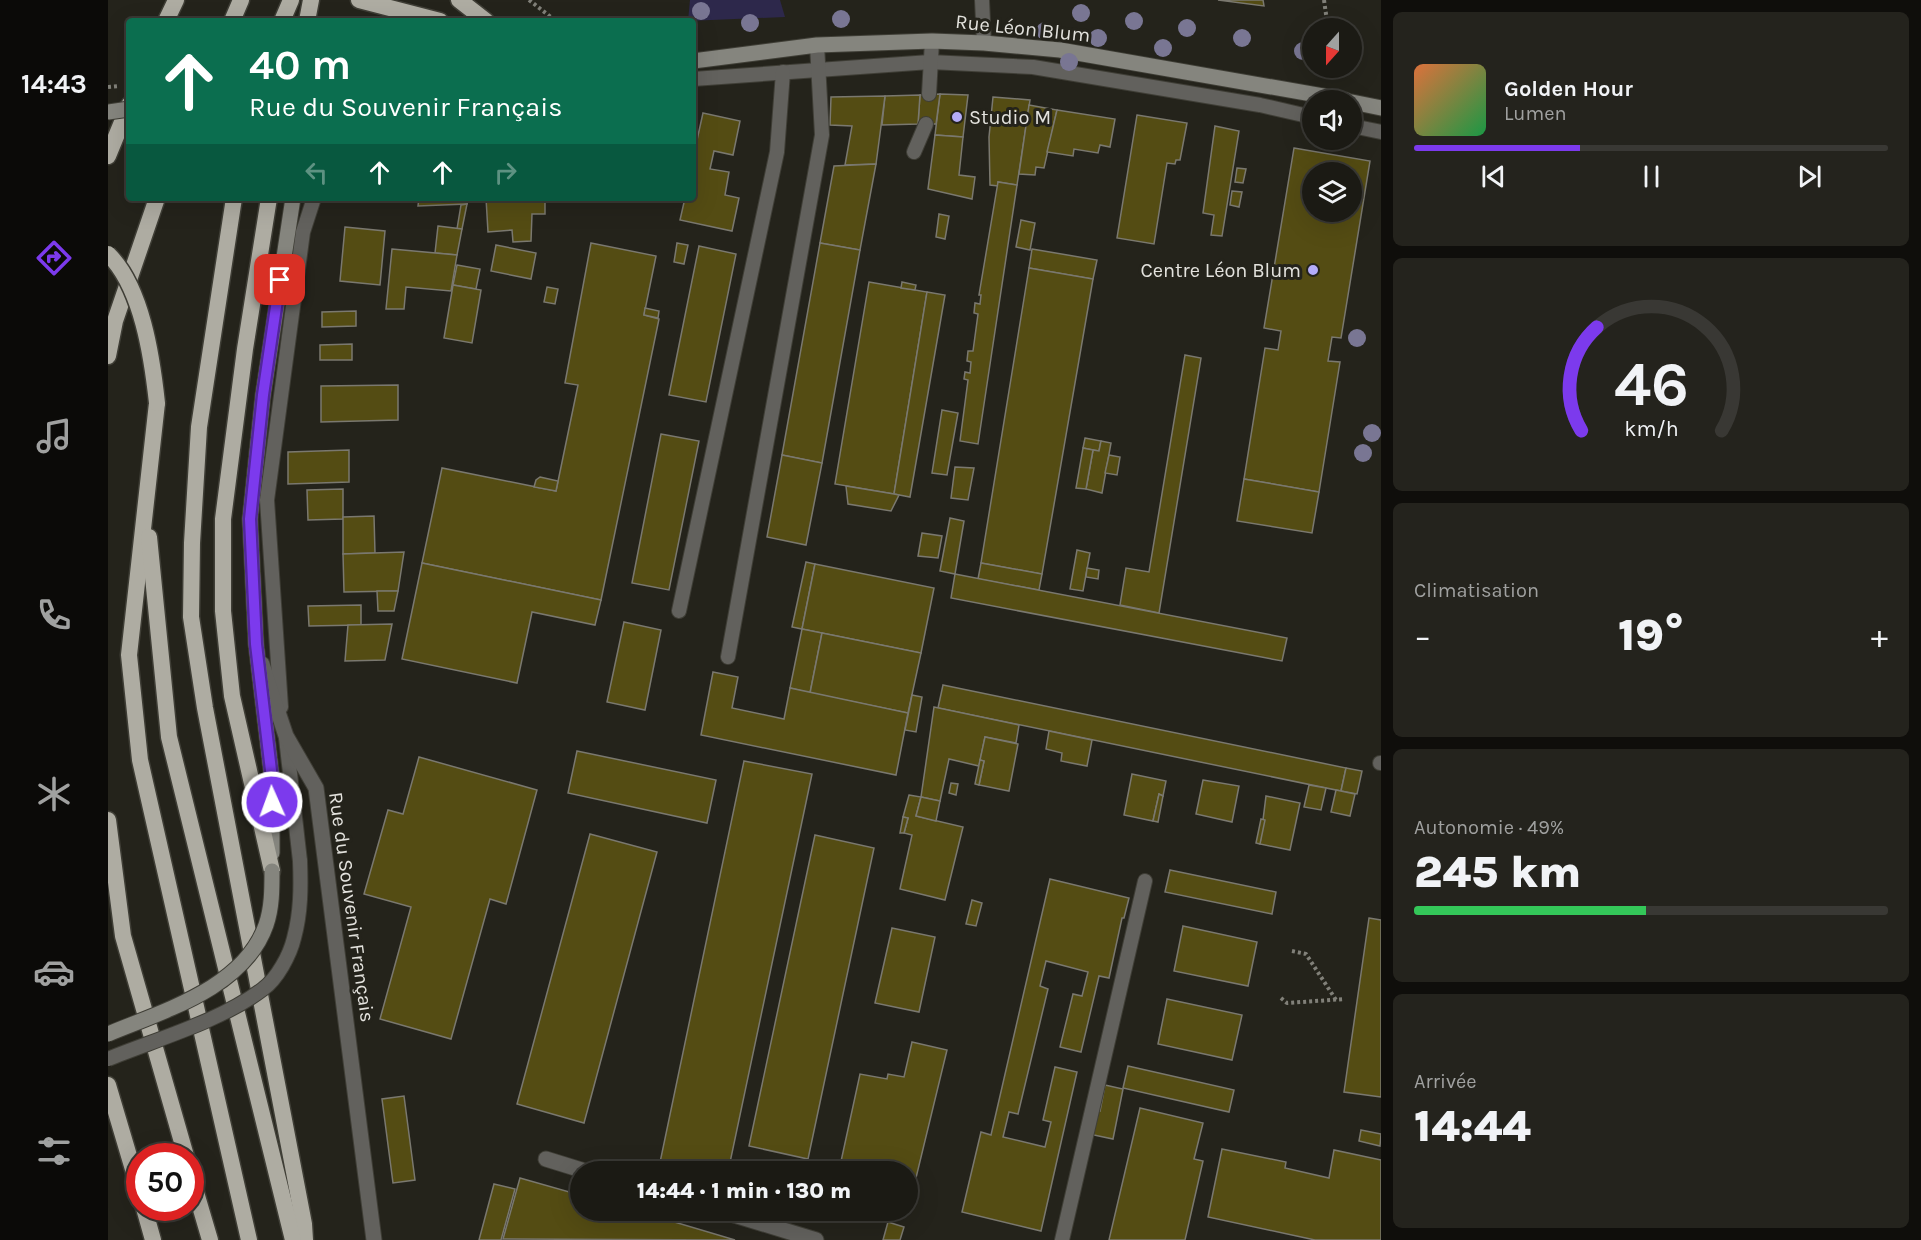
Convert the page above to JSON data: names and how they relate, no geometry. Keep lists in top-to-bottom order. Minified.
{"streets":{"main road":["Rue Léon Blum","Rue du Souvenir Français"]},"places":["Studio M","Centre Léon Blum"],"north":"bottom","page":{"tabs":"14:43","turn":["40 m","Rue du Souvenir Français"],"song":["Golden Hour","Lumen"],"tile":["Climatisation",["Autonomie · 49%","245 km"],["Arrivée","14:44"]],"heat":["−","19°","+"],"limit":"50","trip":"14:44 · 1 min · 130 m","gauge":["46","km/h"]}}
